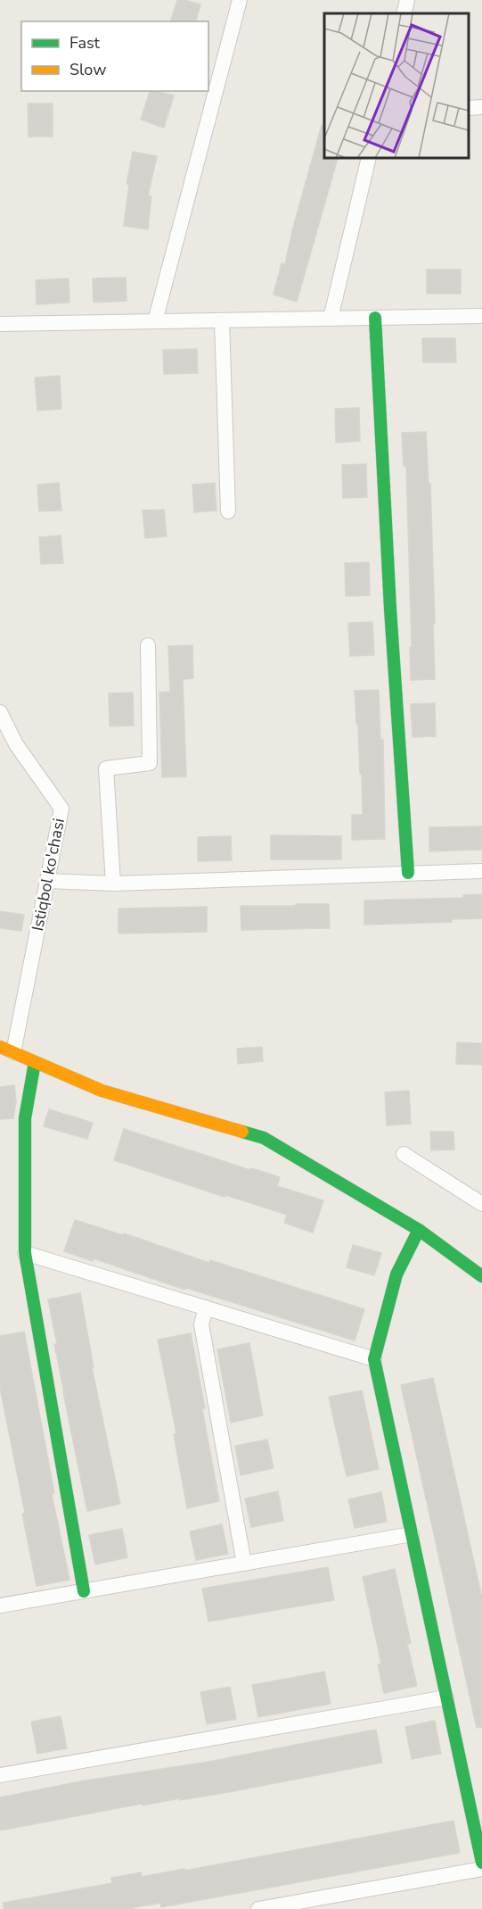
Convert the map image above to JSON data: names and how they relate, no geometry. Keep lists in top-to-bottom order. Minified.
{"streets":{"street":["Istiqbol ko'chasi"]},"legend":["Fast","Slow"]}
